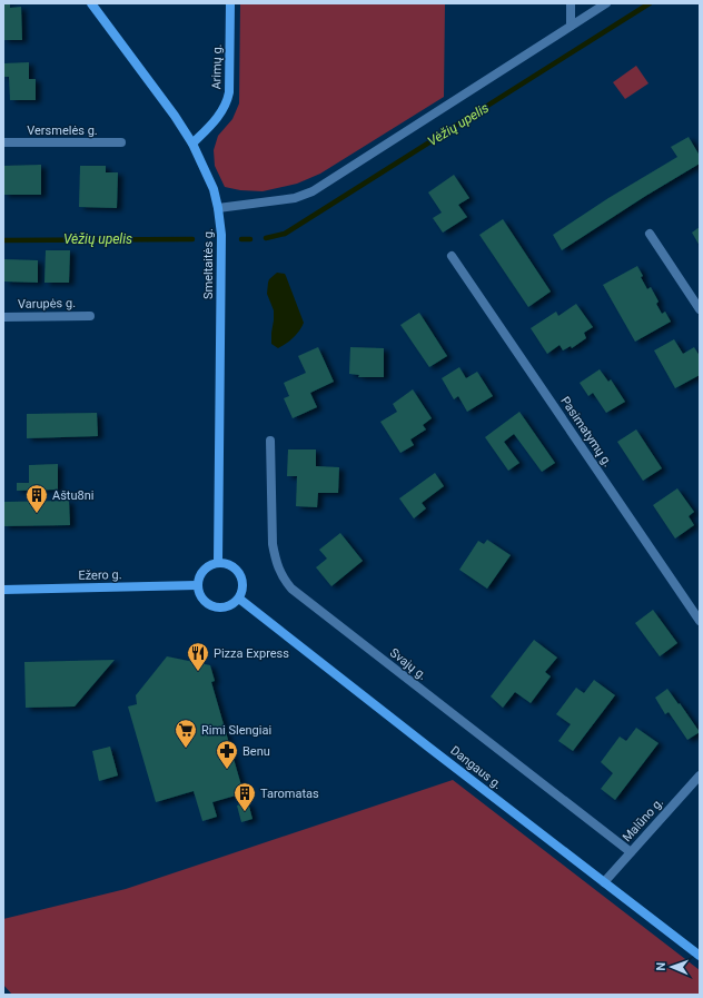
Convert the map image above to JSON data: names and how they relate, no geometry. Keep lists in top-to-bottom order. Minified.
{"streets":{"main road":["Arimų g.","Smeltaitės g.","Ežero g.","Dangaus g."],"street":["Versmelės g.","Varupės g.","Pasimatymų g.","Svajų g.","Malūno g."]},"crossings":[["Arimų g.","Smeltaitės g."],["Smeltaitės g.","Ežero g."],["Smeltaitės g.","Dangaus g."],["Ežero g.","Dangaus g."],["Svajų g.","Malūno g."],["Dangaus g.","Malūno g."]],"water":["Vėžių upelis"],"places":{"building":["Aštu8ni","Taromatas"],"restaurant":["Pizza Express"],"supermarket":["Rimi Slengiai"],"pharmacy":["Benu"]},"north":"left"}
